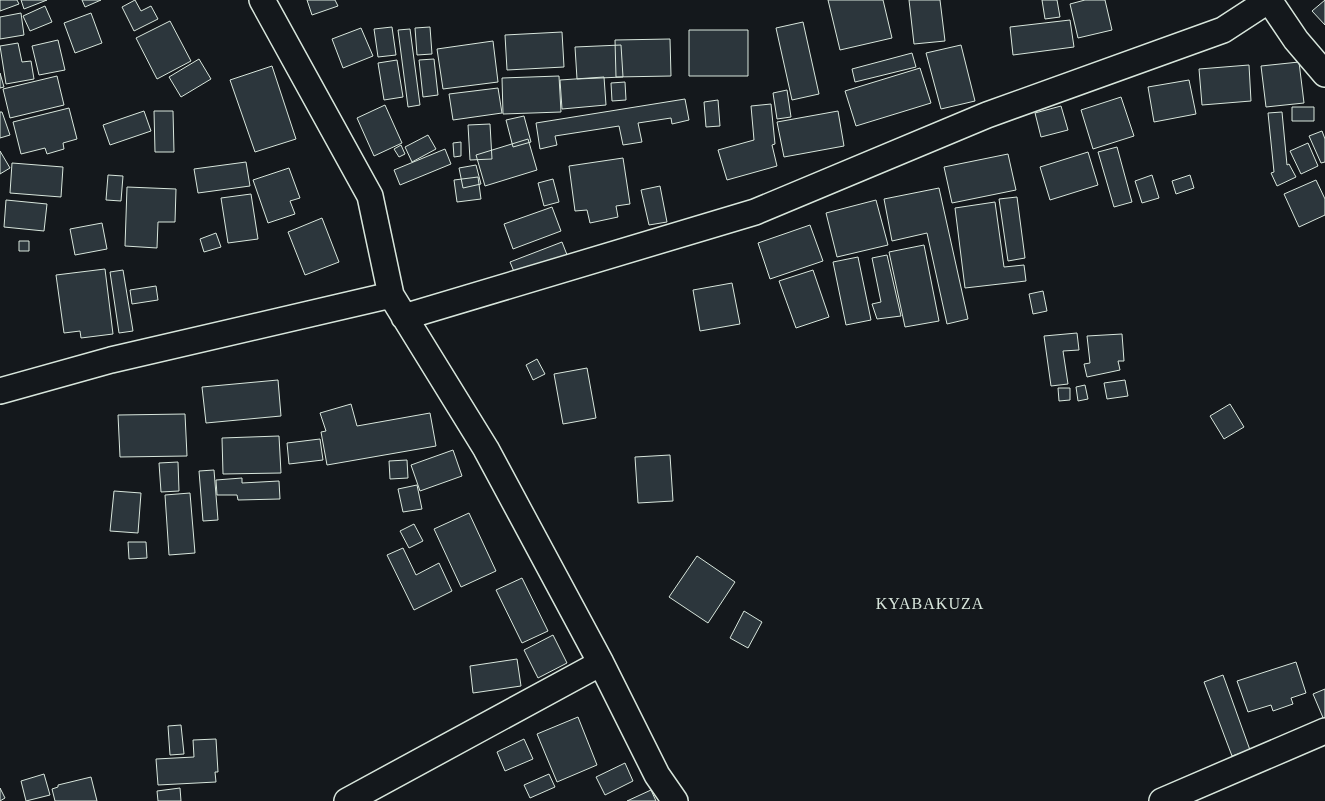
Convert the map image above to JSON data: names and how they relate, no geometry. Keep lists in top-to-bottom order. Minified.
{"districts":["KYABAKUZA"]}
